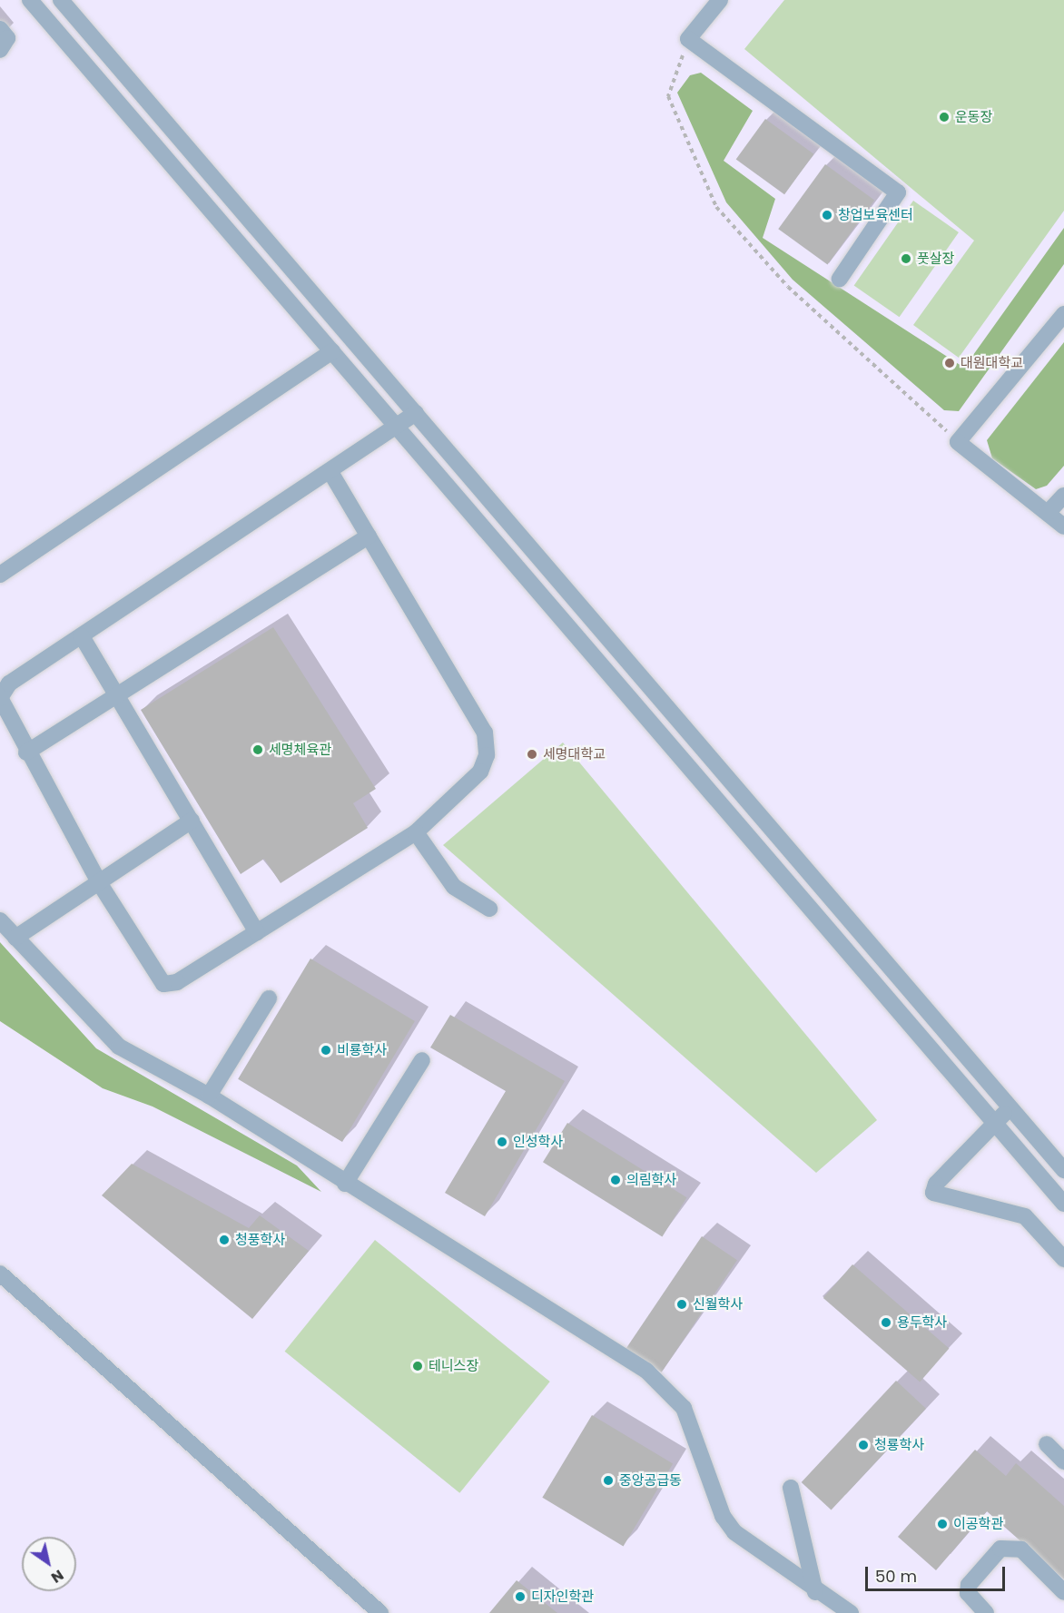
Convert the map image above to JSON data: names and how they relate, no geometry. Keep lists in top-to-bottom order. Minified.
{"places":["운동장","창업보육센터","풋살장","대원대학교","세명체육관","세명대학교","비룡학사","인성학사","의림학사","청풍학사","신월학사","용두학사","테니스장","청룡학사","중앙공급동","이공학관","디자인학관"],"scale_bar":"50 m","north":"bottom right"}
